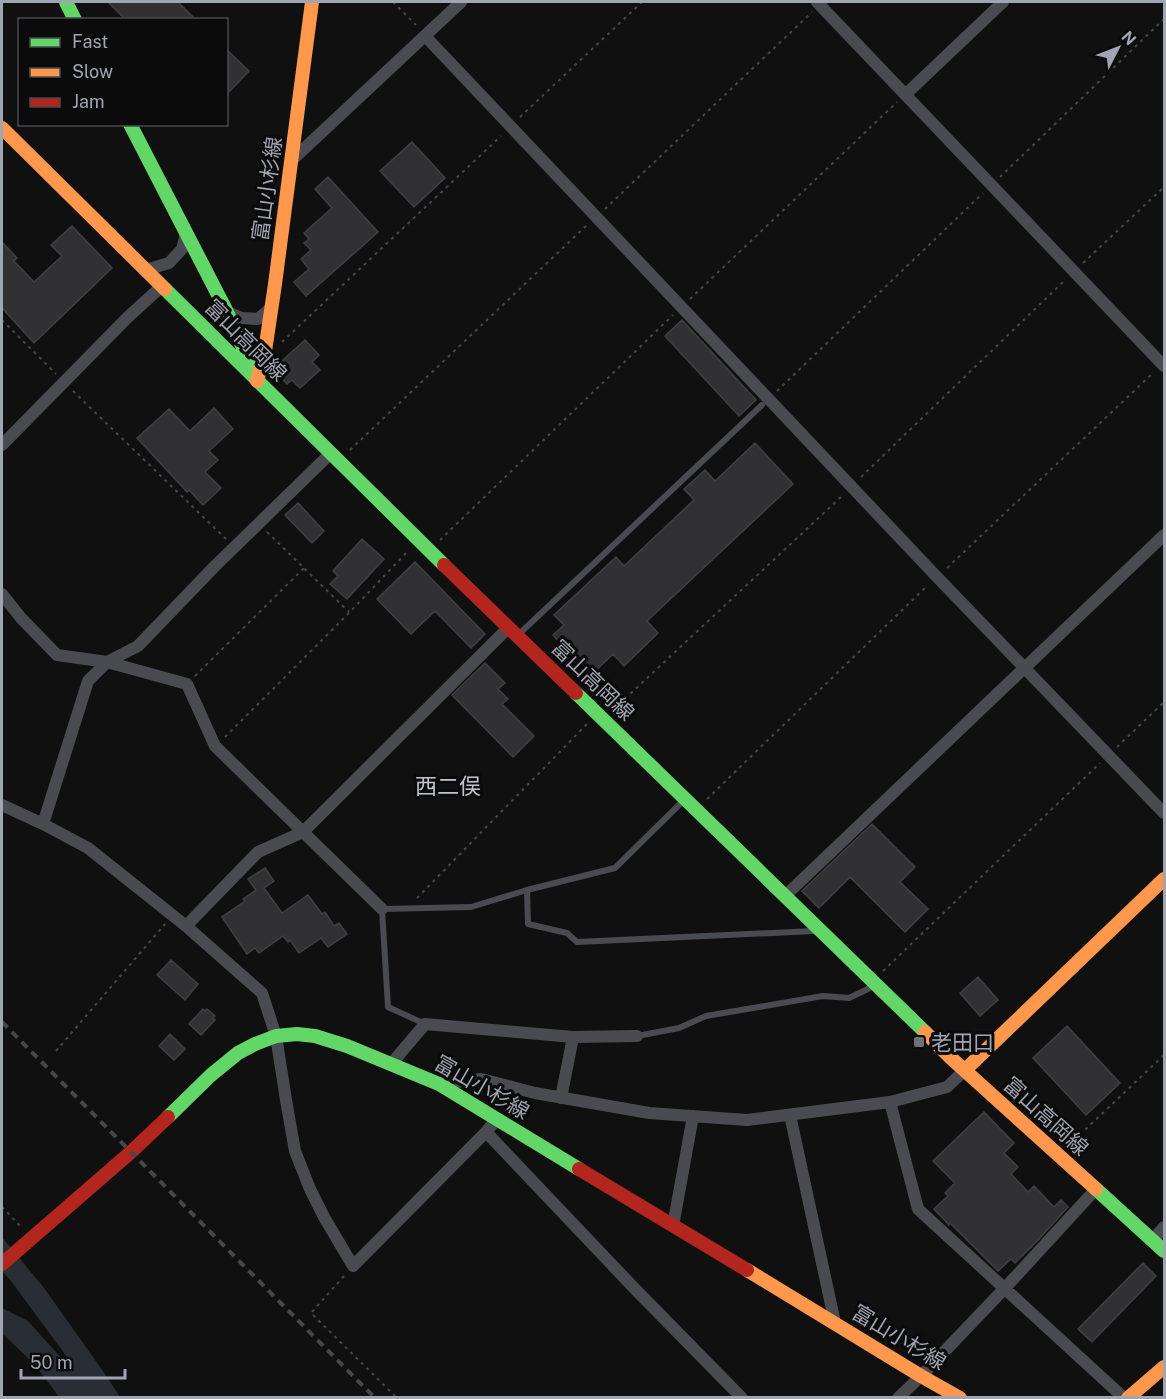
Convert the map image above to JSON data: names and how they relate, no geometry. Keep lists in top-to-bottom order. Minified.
{"streets":{"main road":["富山小杉線","富山高岡線"]},"crossings":[["富山小杉線","富山高岡線"]],"districts":["西二俣"],"places":{"transit":["老田口"]},"legend":["Fast","Slow","Jam"],"scale_bar":"50 m","north":"top right"}
